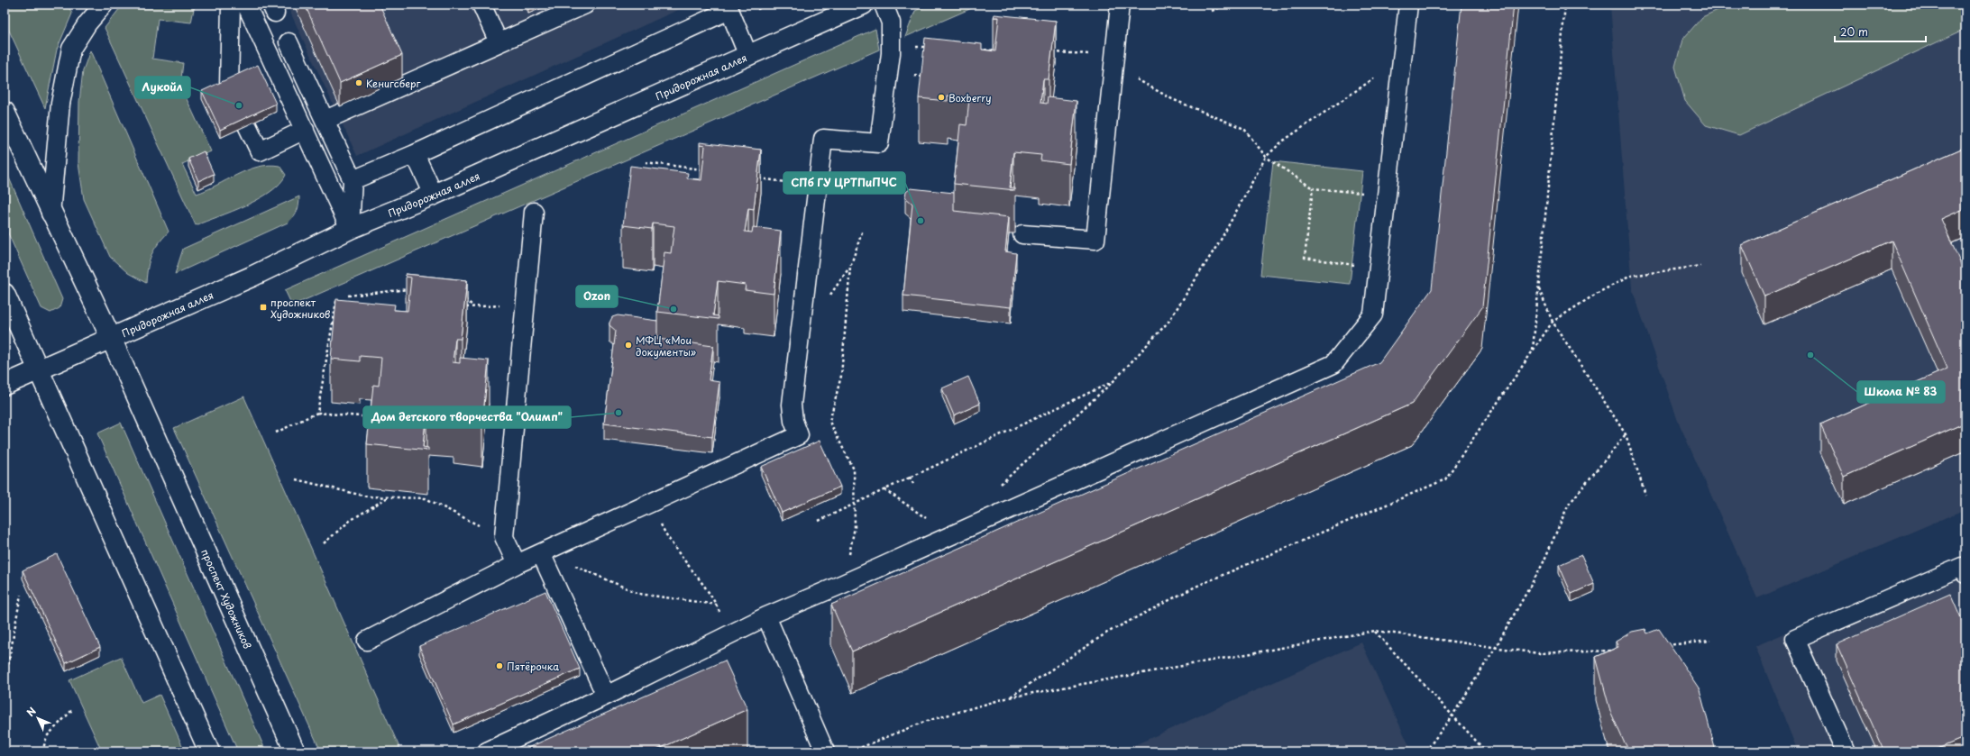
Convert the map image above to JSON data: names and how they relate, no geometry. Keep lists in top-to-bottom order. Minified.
{"streets":{"street":["Придорожная аллея","проспект Художников"]},"crossings":[["Придорожная аллея","проспект Художников"]],"places":{"other":["Кенигсберг","Boxberry","Лукойл","СПб ГУ ЦРТПиПЧС","Ozon","МФЦ «Мои документы»","Школа № 83","Дом детского творчества \"Олимп\"","Пятёрочка"],"transit":["проспект Художников"]},"scale_bar":"20 m","north":"top left"}
